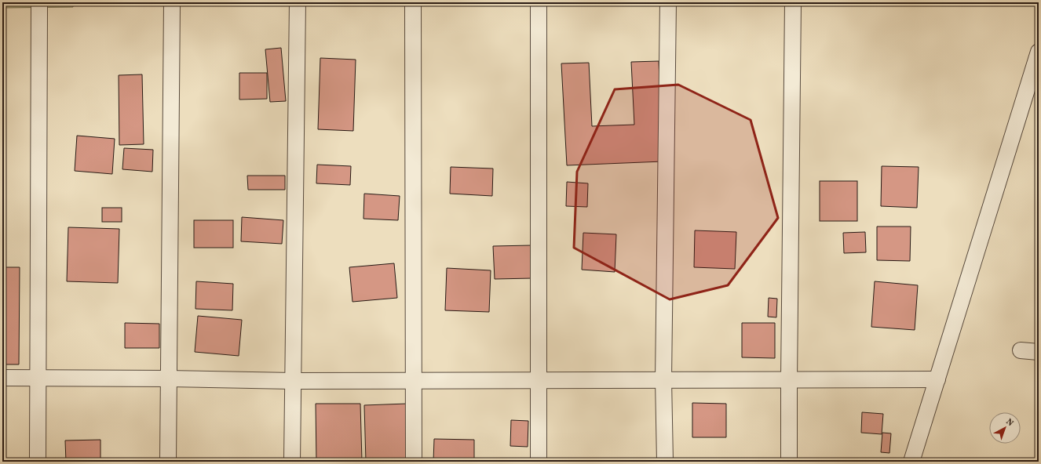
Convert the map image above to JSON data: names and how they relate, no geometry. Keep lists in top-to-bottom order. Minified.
{"north":"top right"}
